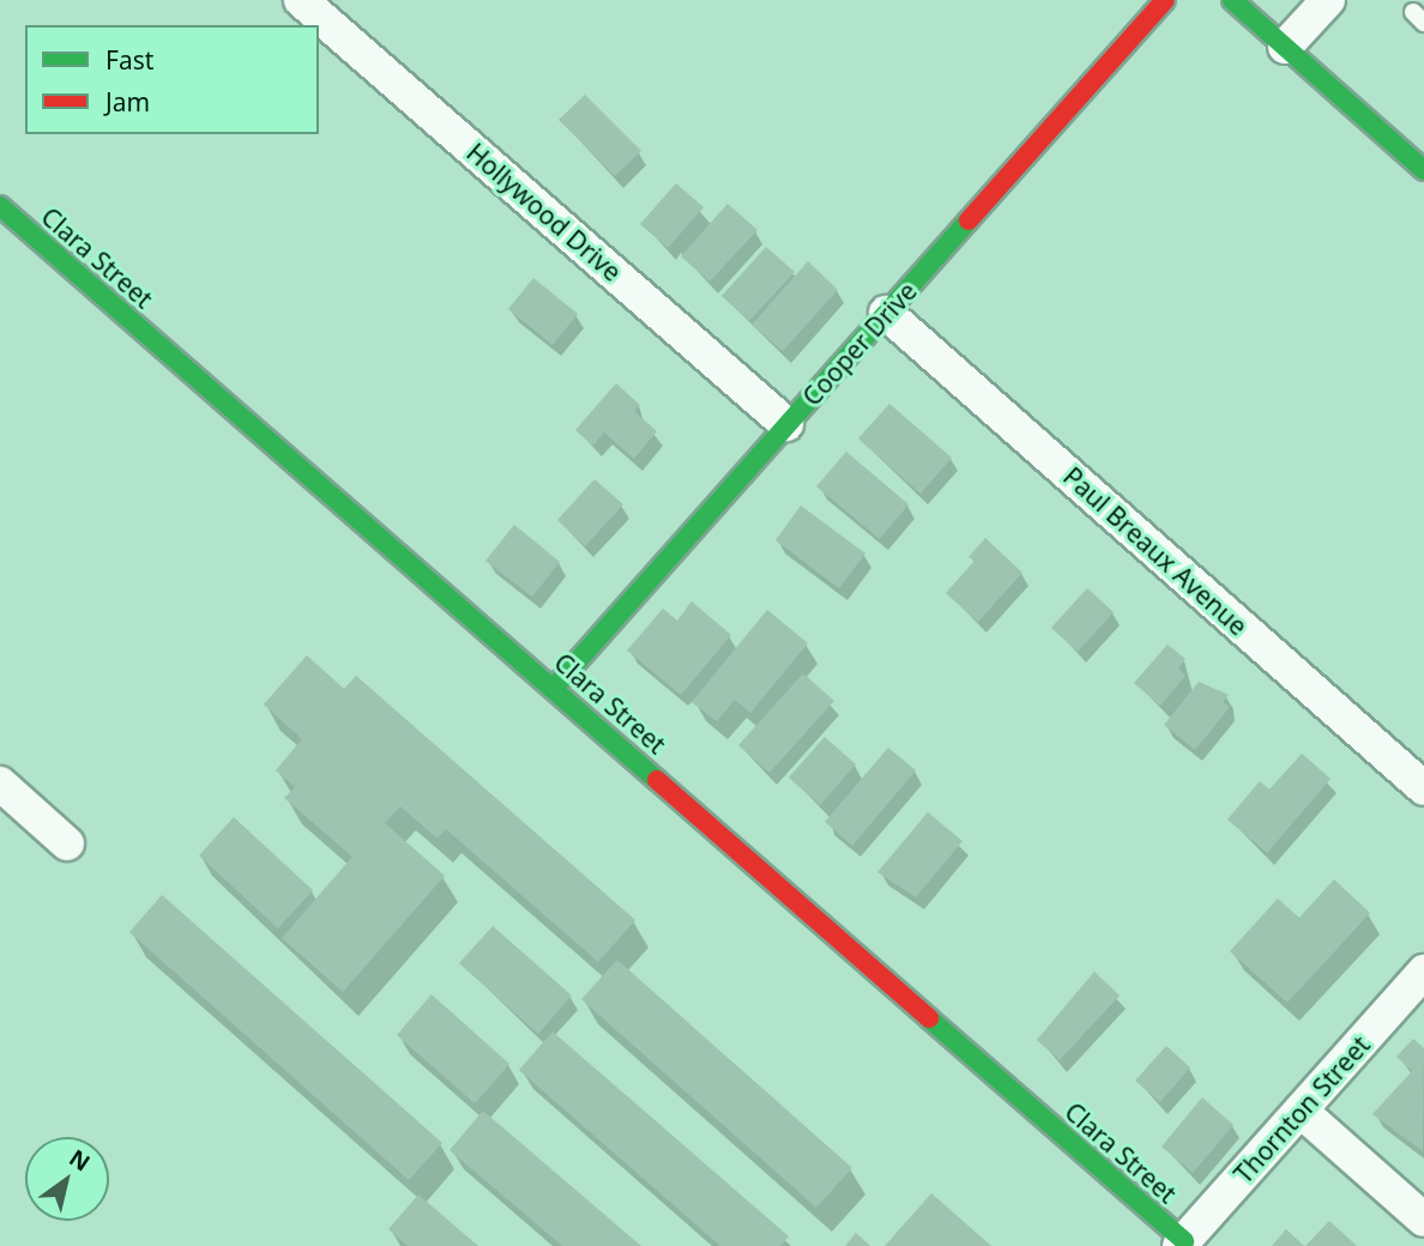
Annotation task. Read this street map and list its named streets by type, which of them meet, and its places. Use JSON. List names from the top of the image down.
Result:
{
  "streets": {
    "street": [
      "Hollywood Drive",
      "Clara Street",
      "Cooper Drive",
      "Paul Breaux Avenue",
      "Thornton Street"
    ]
  },
  "crossings": [
    ["Hollywood Drive", "Cooper Drive"],
    ["Clara Street", "Cooper Drive"],
    ["Clara Street", "Thornton Street"],
    ["Cooper Drive", "Paul Breaux Avenue"]
  ],
  "legend": ["Fast", "Jam"],
  "north": "top right"
}
